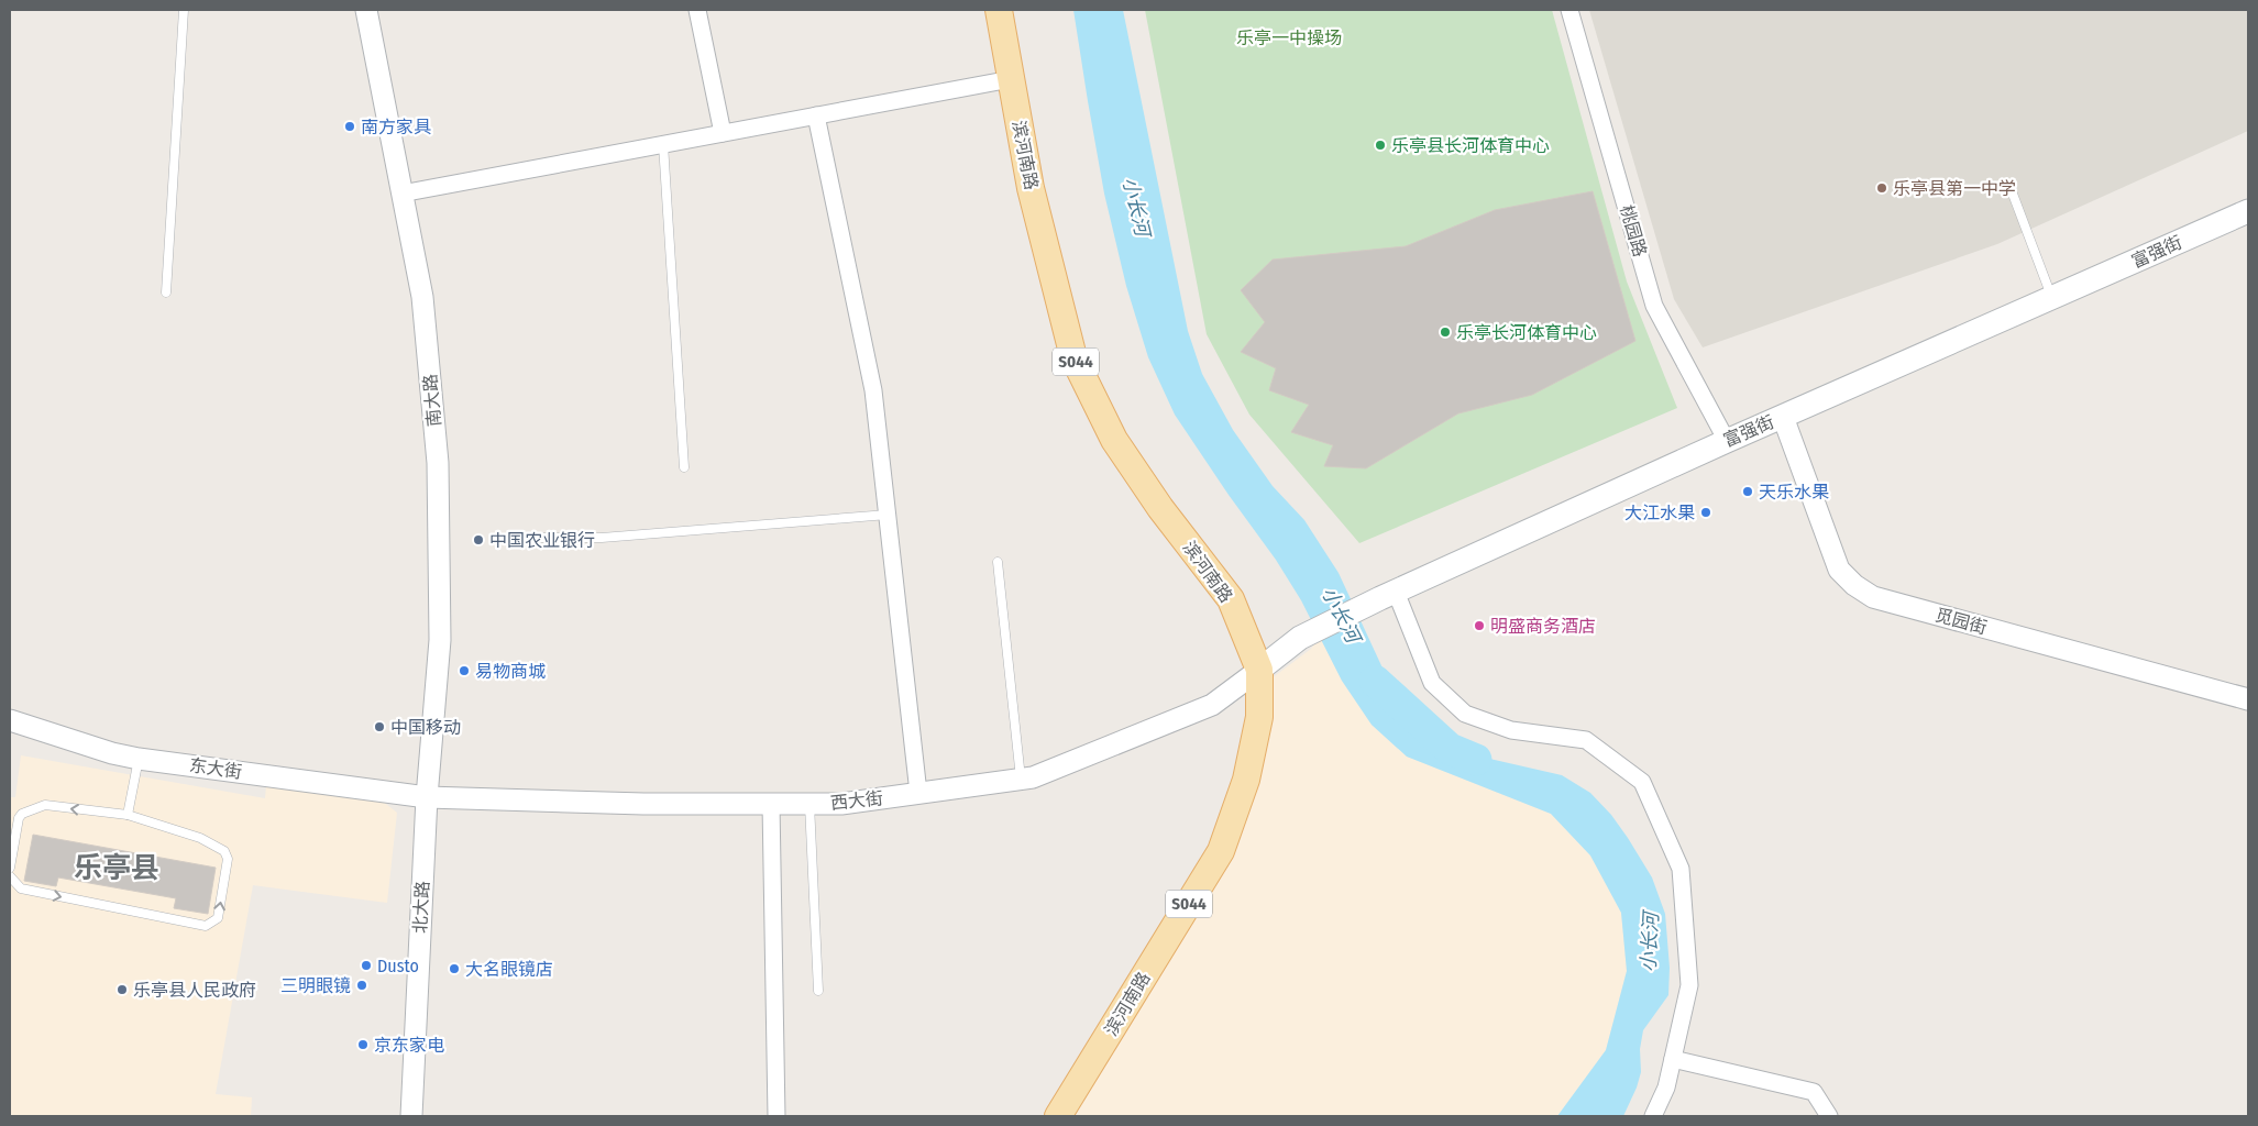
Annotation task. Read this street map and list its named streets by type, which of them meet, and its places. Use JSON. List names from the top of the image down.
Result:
{
  "streets": {
    "main road": ["滨河南路", "富强街", "S044"],
    "street": [
      "桃园路",
      "南大路",
      "觅园街",
      "东大街",
      "西大街",
      "北大路"
    ]
  },
  "crossings": [
    ["滨河南路", "富强街"],
    ["滨河南路", "西大街"],
    ["桃园路", "富强街"],
    ["富强街", "觅园街"],
    ["富强街", "西大街"],
    ["南大路", "东大街"],
    ["南大路", "西大街"],
    ["南大路", "北大路"],
    ["东大街", "西大街"],
    ["东大街", "北大路"],
    ["西大街", "北大路"]
  ],
  "districts": ["乐亭县"],
  "water": ["小长河"],
  "parks": ["乐亭一中操场"],
  "places": [
    "南方家具",
    "乐亭县长河体育中心",
    "乐亭县第一中学",
    "乐亭长河体育中心",
    "天乐水果",
    "大江水果",
    "中国农业银行",
    "明盛商务酒店",
    "易物商城",
    "中国移动",
    "Dusto",
    "大名眼镜店",
    "三明眼镜",
    "乐亭县人民政府",
    "京东家电"
  ]
}
